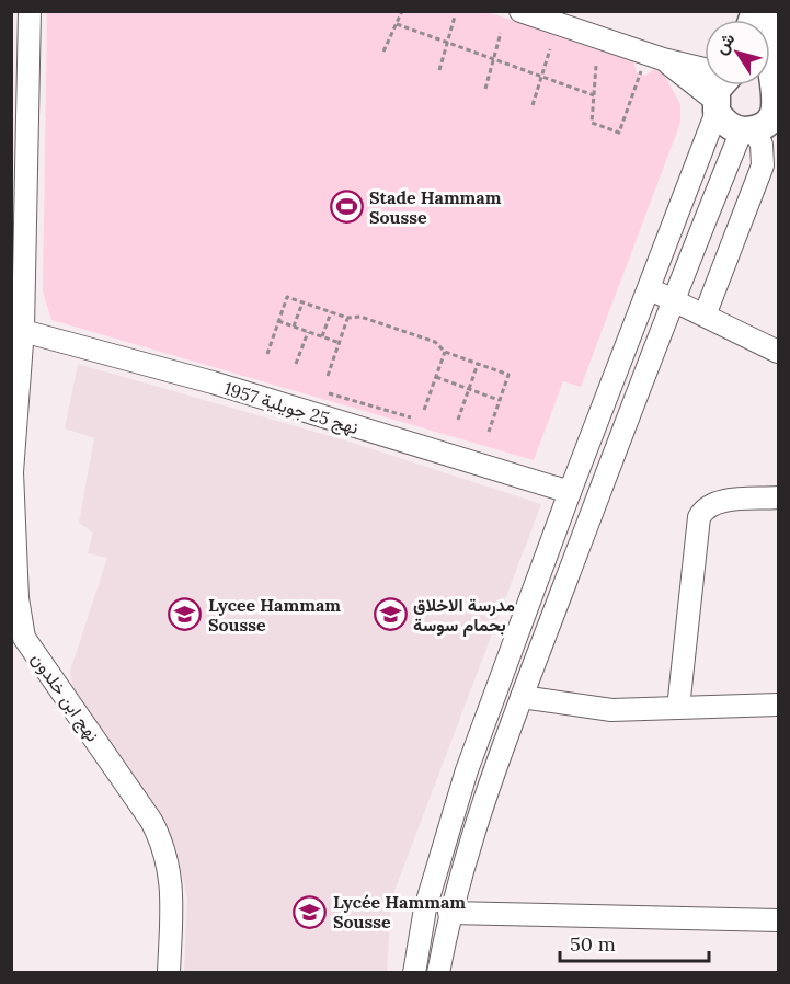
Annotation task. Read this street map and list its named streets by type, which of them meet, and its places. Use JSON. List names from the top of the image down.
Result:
{
  "streets": {
    "street": ["نهج 25 جويلية 1957", "نهج ابن خلدون"]
  },
  "crossings": [
    ["نهج 25 جويلية 1957", "نهج ابن خلدون"]
  ],
  "places": {
    "sports": ["Stade Hammam Sousse"],
    "school or university": ["Lycee Hammam Sousse", "مدرسة الاخلاق بحمام سوسة", "Lycée Hammam Sousse"]
  },
  "scale_bar": "50 m",
  "north": "top left"
}
